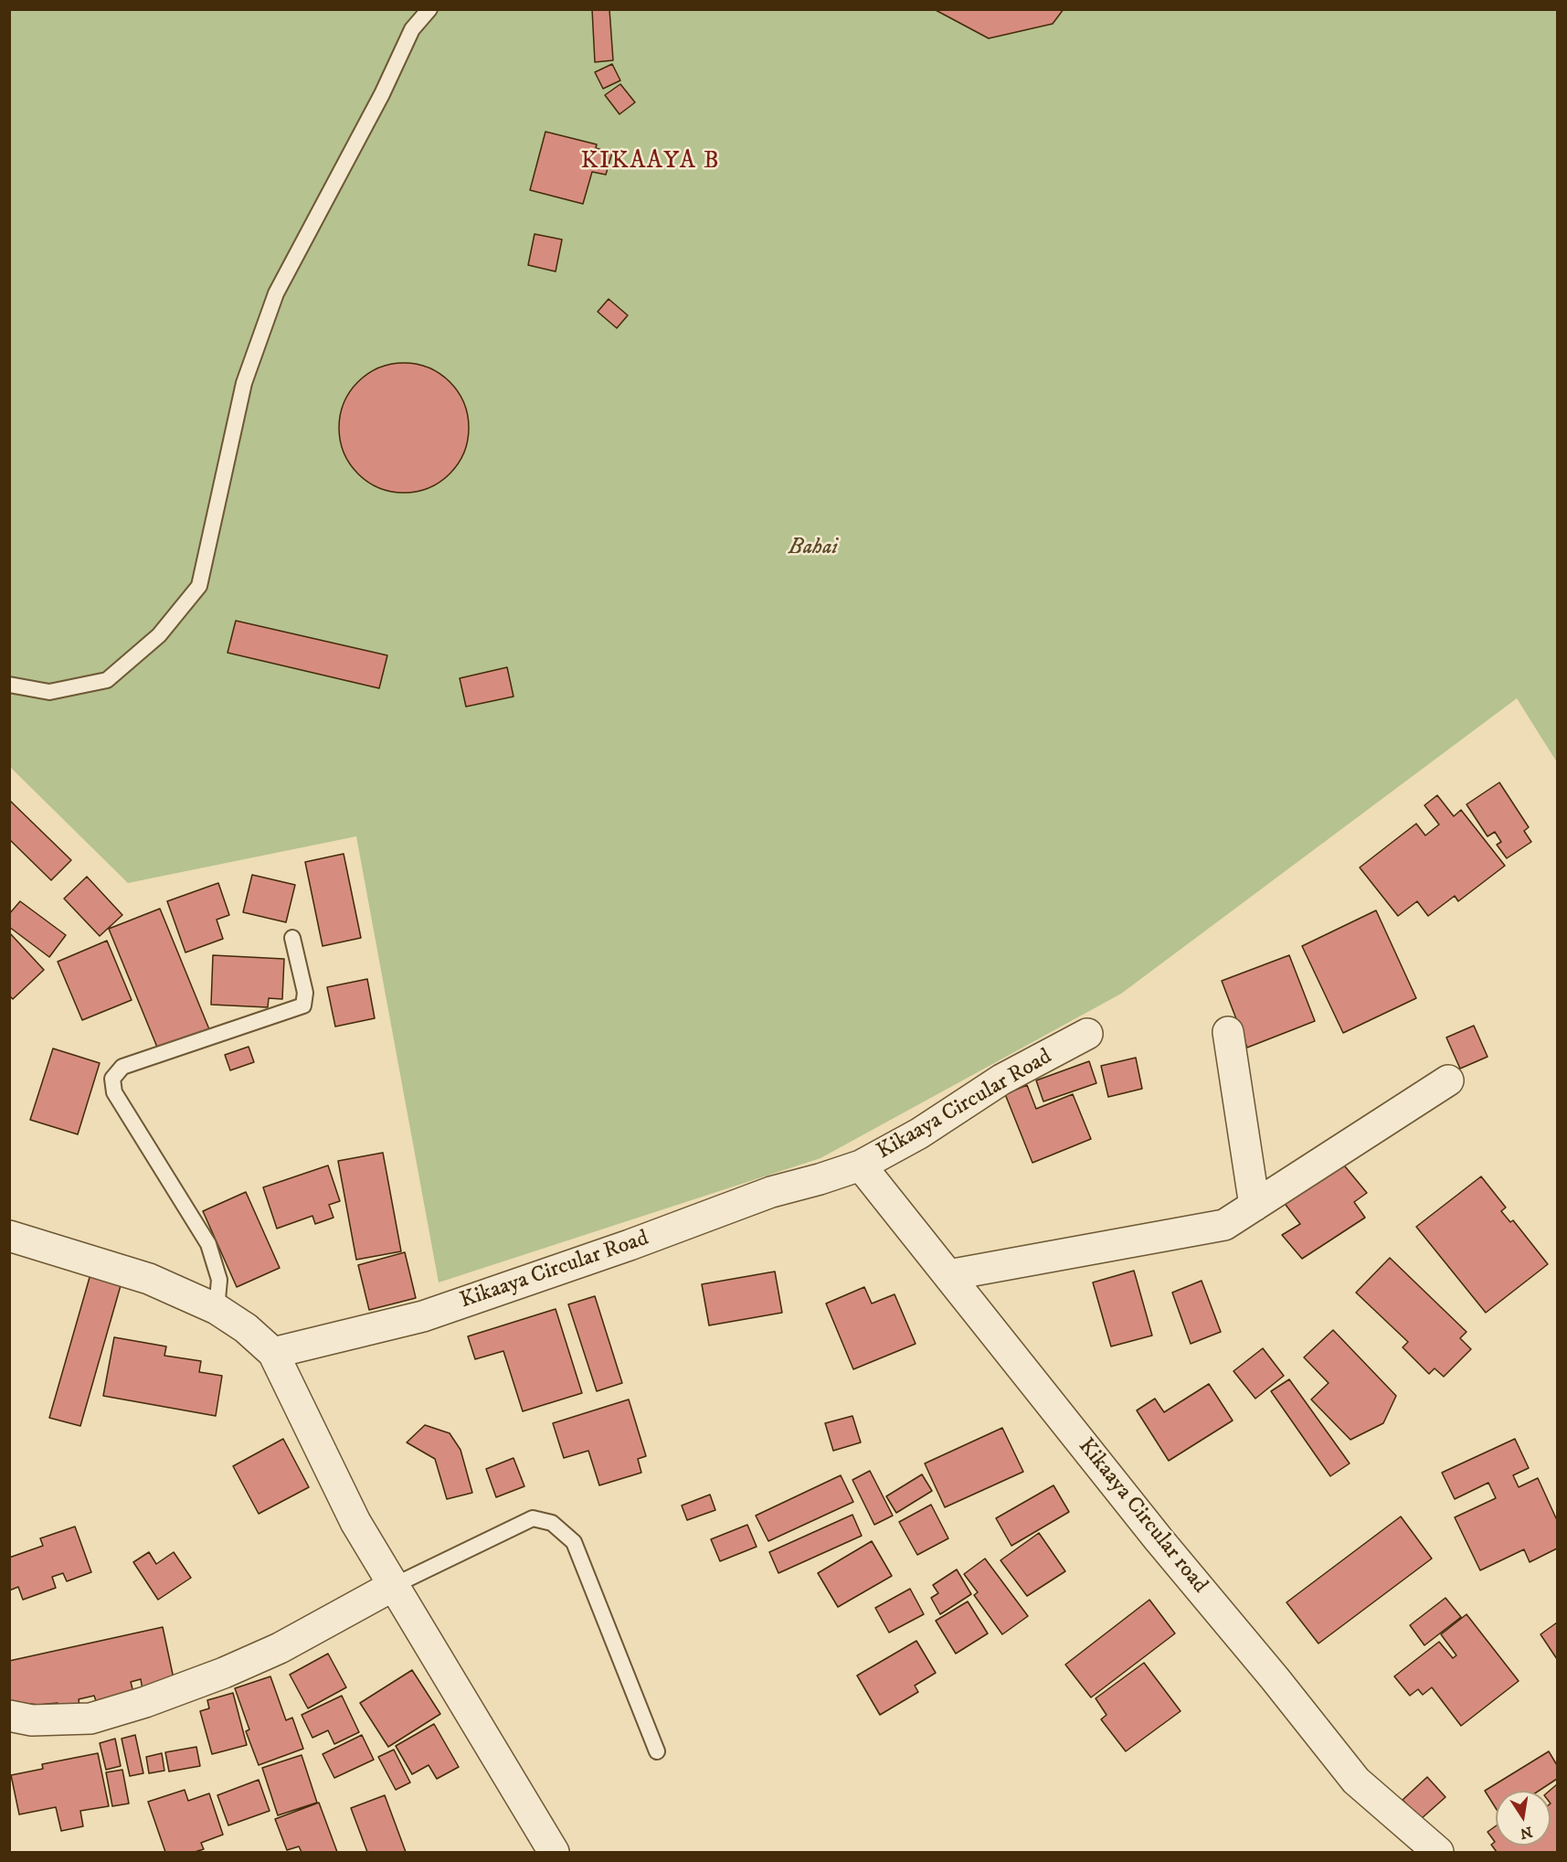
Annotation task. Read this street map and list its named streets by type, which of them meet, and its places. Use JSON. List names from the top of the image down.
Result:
{
  "streets": {
    "street": ["Kikaaya Circular Road", "Kikaaya Circular road"]
  },
  "crossings": [
    ["Kikaaya Circular Road", "Kikaaya Circular road"]
  ],
  "districts": ["KIKAAYA B"],
  "parks": ["Bahai"],
  "north": "bottom"
}
